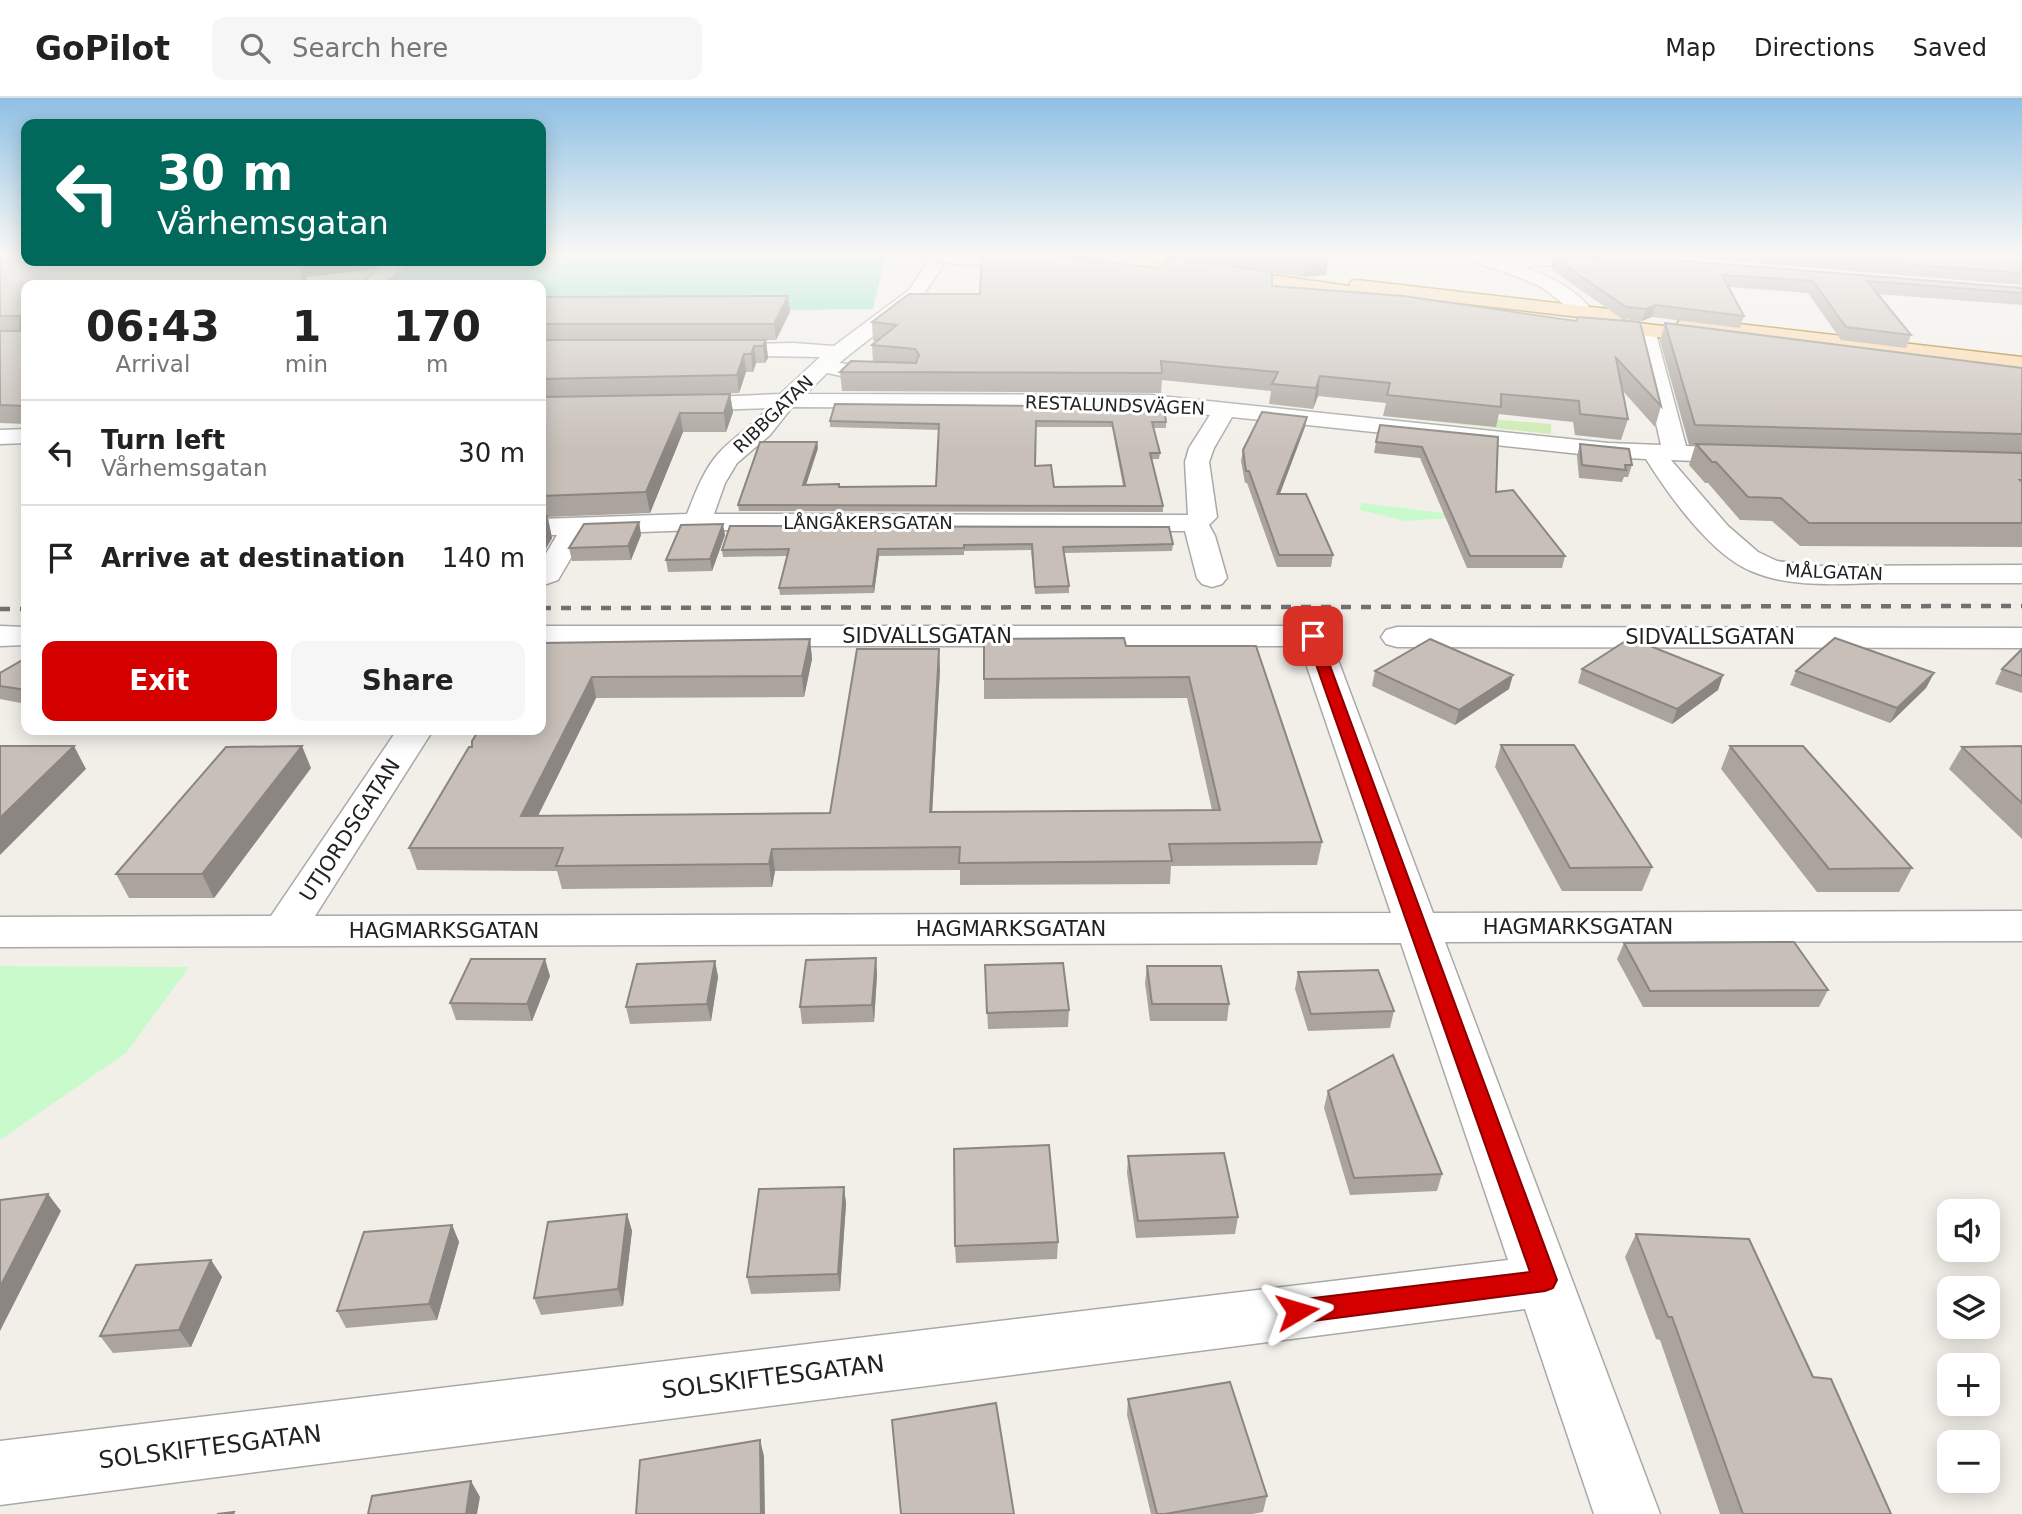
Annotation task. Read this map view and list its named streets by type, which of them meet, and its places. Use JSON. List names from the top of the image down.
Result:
{
  "streets": {
    "street": [
      "RESTALUNDSVÄGEN",
      "RIBBGATAN",
      "LÅNGÅKERSGATAN",
      "MÅLGATAN",
      "SIDVALLSGATAN",
      "UTJORDSGATAN",
      "HAGMARKSGATAN",
      "SOLSKIFTESGATAN"
    ]
  },
  "crossings": [
    ["RESTALUNDSVÄGEN", "RIBBGATAN"],
    ["RESTALUNDSVÄGEN", "MÅLGATAN"],
    ["RIBBGATAN", "LÅNGÅKERSGATAN"],
    ["SIDVALLSGATAN", "HAGMARKSGATAN"],
    ["UTJORDSGATAN", "HAGMARKSGATAN"]
  ],
  "page": {
    "header": "GoPilot",
    "search": "Search here",
    "nav": ["Map", "Directions", "Saved"],
    "turn": ["30 m", "Vårhemsgatan"],
    "eta": [
      "06:43",
      "Arrival",
      "1",
      "min",
      "170",
      "m"
    ],
    "list": [
      {
        "name": "Turn left",
        "note": "Vårhemsgatan",
        "value": "30 m"
      },
      {
        "name": "Arrive at destination",
        "value": "140 m"
      }
    ],
    "buttons": ["Exit", "Share"],
    "map_buttons": ["+", "−"]
  }
}
